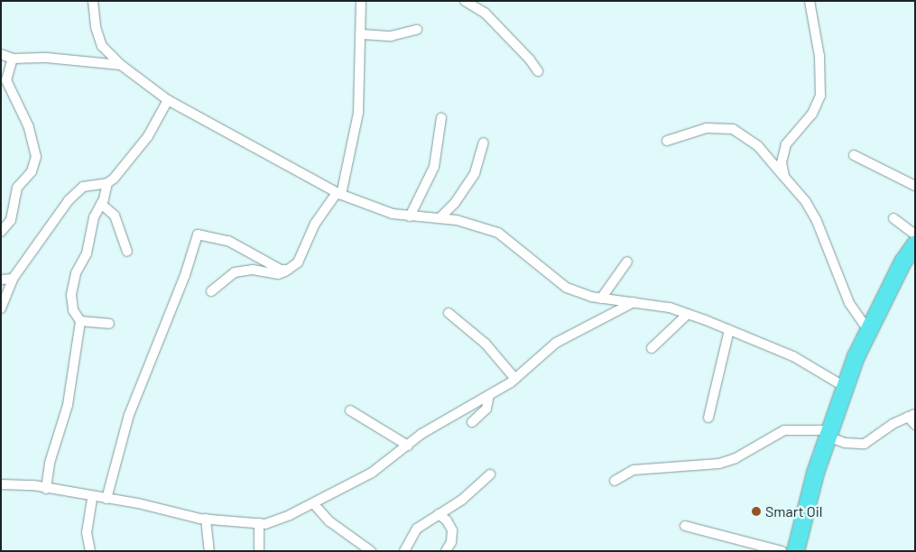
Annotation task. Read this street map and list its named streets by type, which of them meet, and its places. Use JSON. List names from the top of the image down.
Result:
{
  "places": ["Smart Oil"]
}
